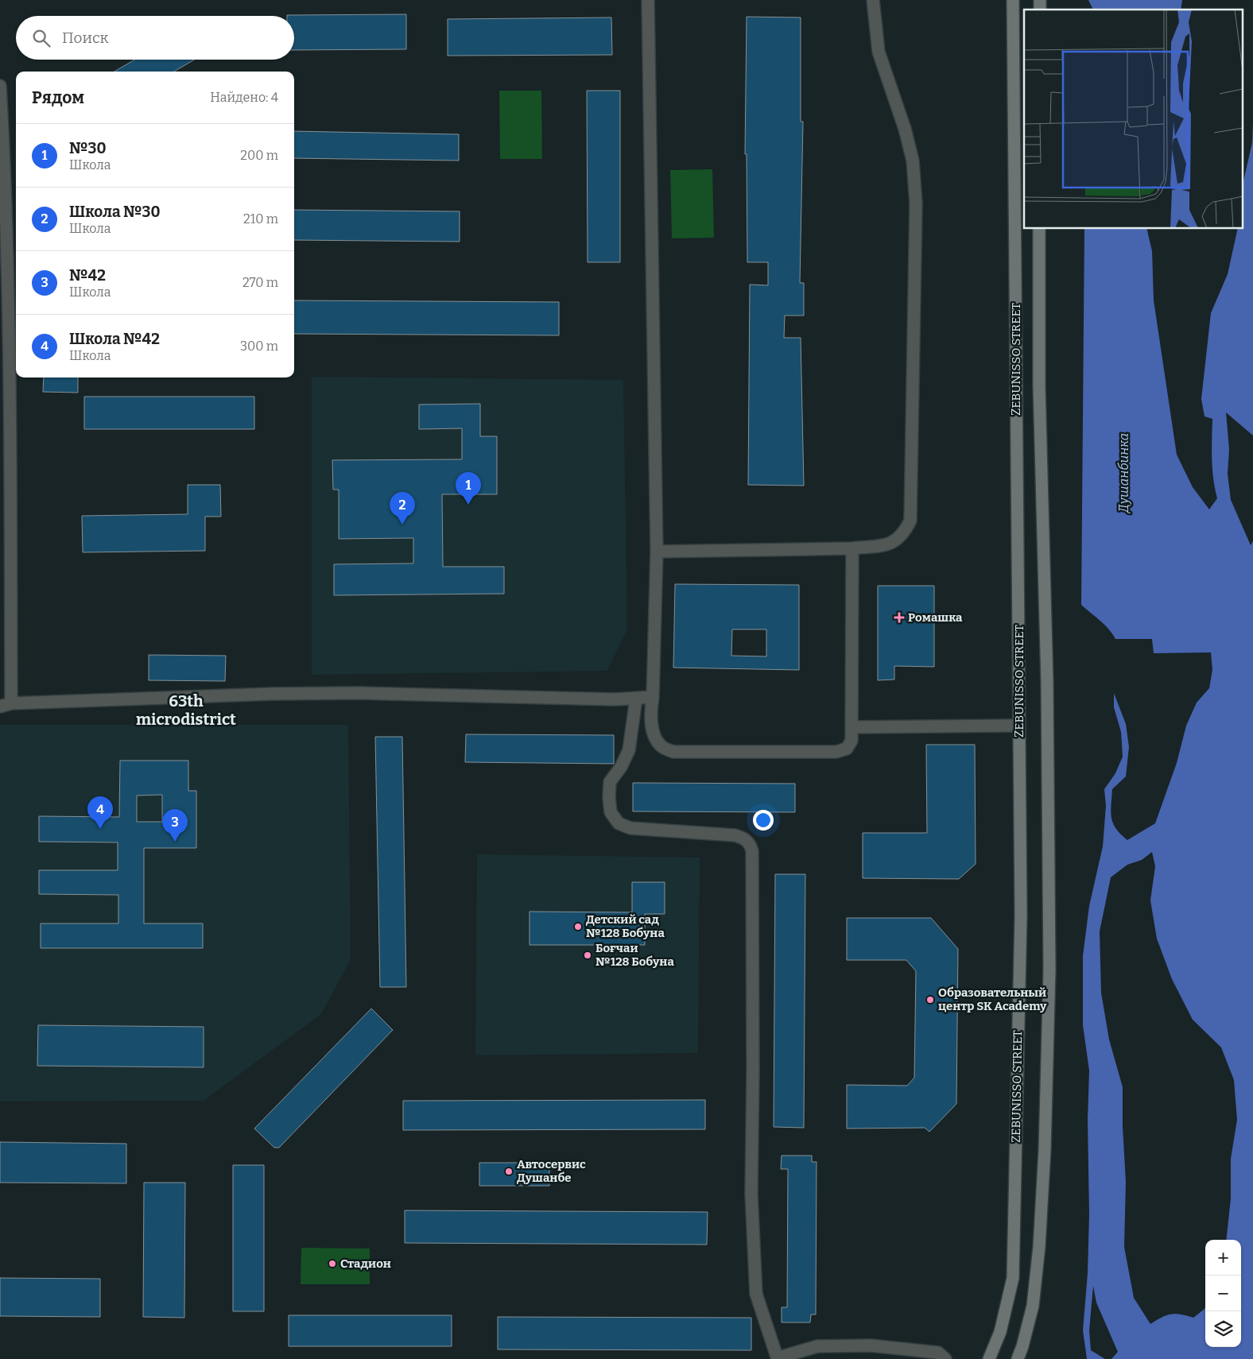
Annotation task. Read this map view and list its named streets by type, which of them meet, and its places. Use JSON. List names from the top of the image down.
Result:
{
  "streets": {
    "main road": ["ZEBUNISSO STREET"]
  },
  "districts": ["63th microdistrict"],
  "water": ["Душанбинка"],
  "places": {
    "health": ["Ромашка"],
    "other": [
      "Детский сад №128 Бобуна",
      "Боғчаи №128 Бобуна",
      "Образовательный центр SK Academy",
      "Автосервис Душанбе",
      "Стадион"
    ]
  },
  "page": {
    "search": "Поиск",
    "heading": ["Рядом", "Найдено: 4"],
    "list": [
      {
        "mark": "1",
        "name": "№30",
        "note": "Школа",
        "value": "200 m"
      },
      {
        "mark": "2",
        "name": "Школа №30",
        "note": "Школа",
        "value": "210 m"
      },
      {
        "mark": "3",
        "name": "№42",
        "note": "Школа",
        "value": "270 m"
      },
      {
        "mark": "4",
        "name": "Школа №42",
        "note": "Школа",
        "value": "300 m"
      }
    ],
    "pins": [
      "1",
      "2",
      "4",
      "3"
    ],
    "map_buttons": ["+", "−"]
  }
}
